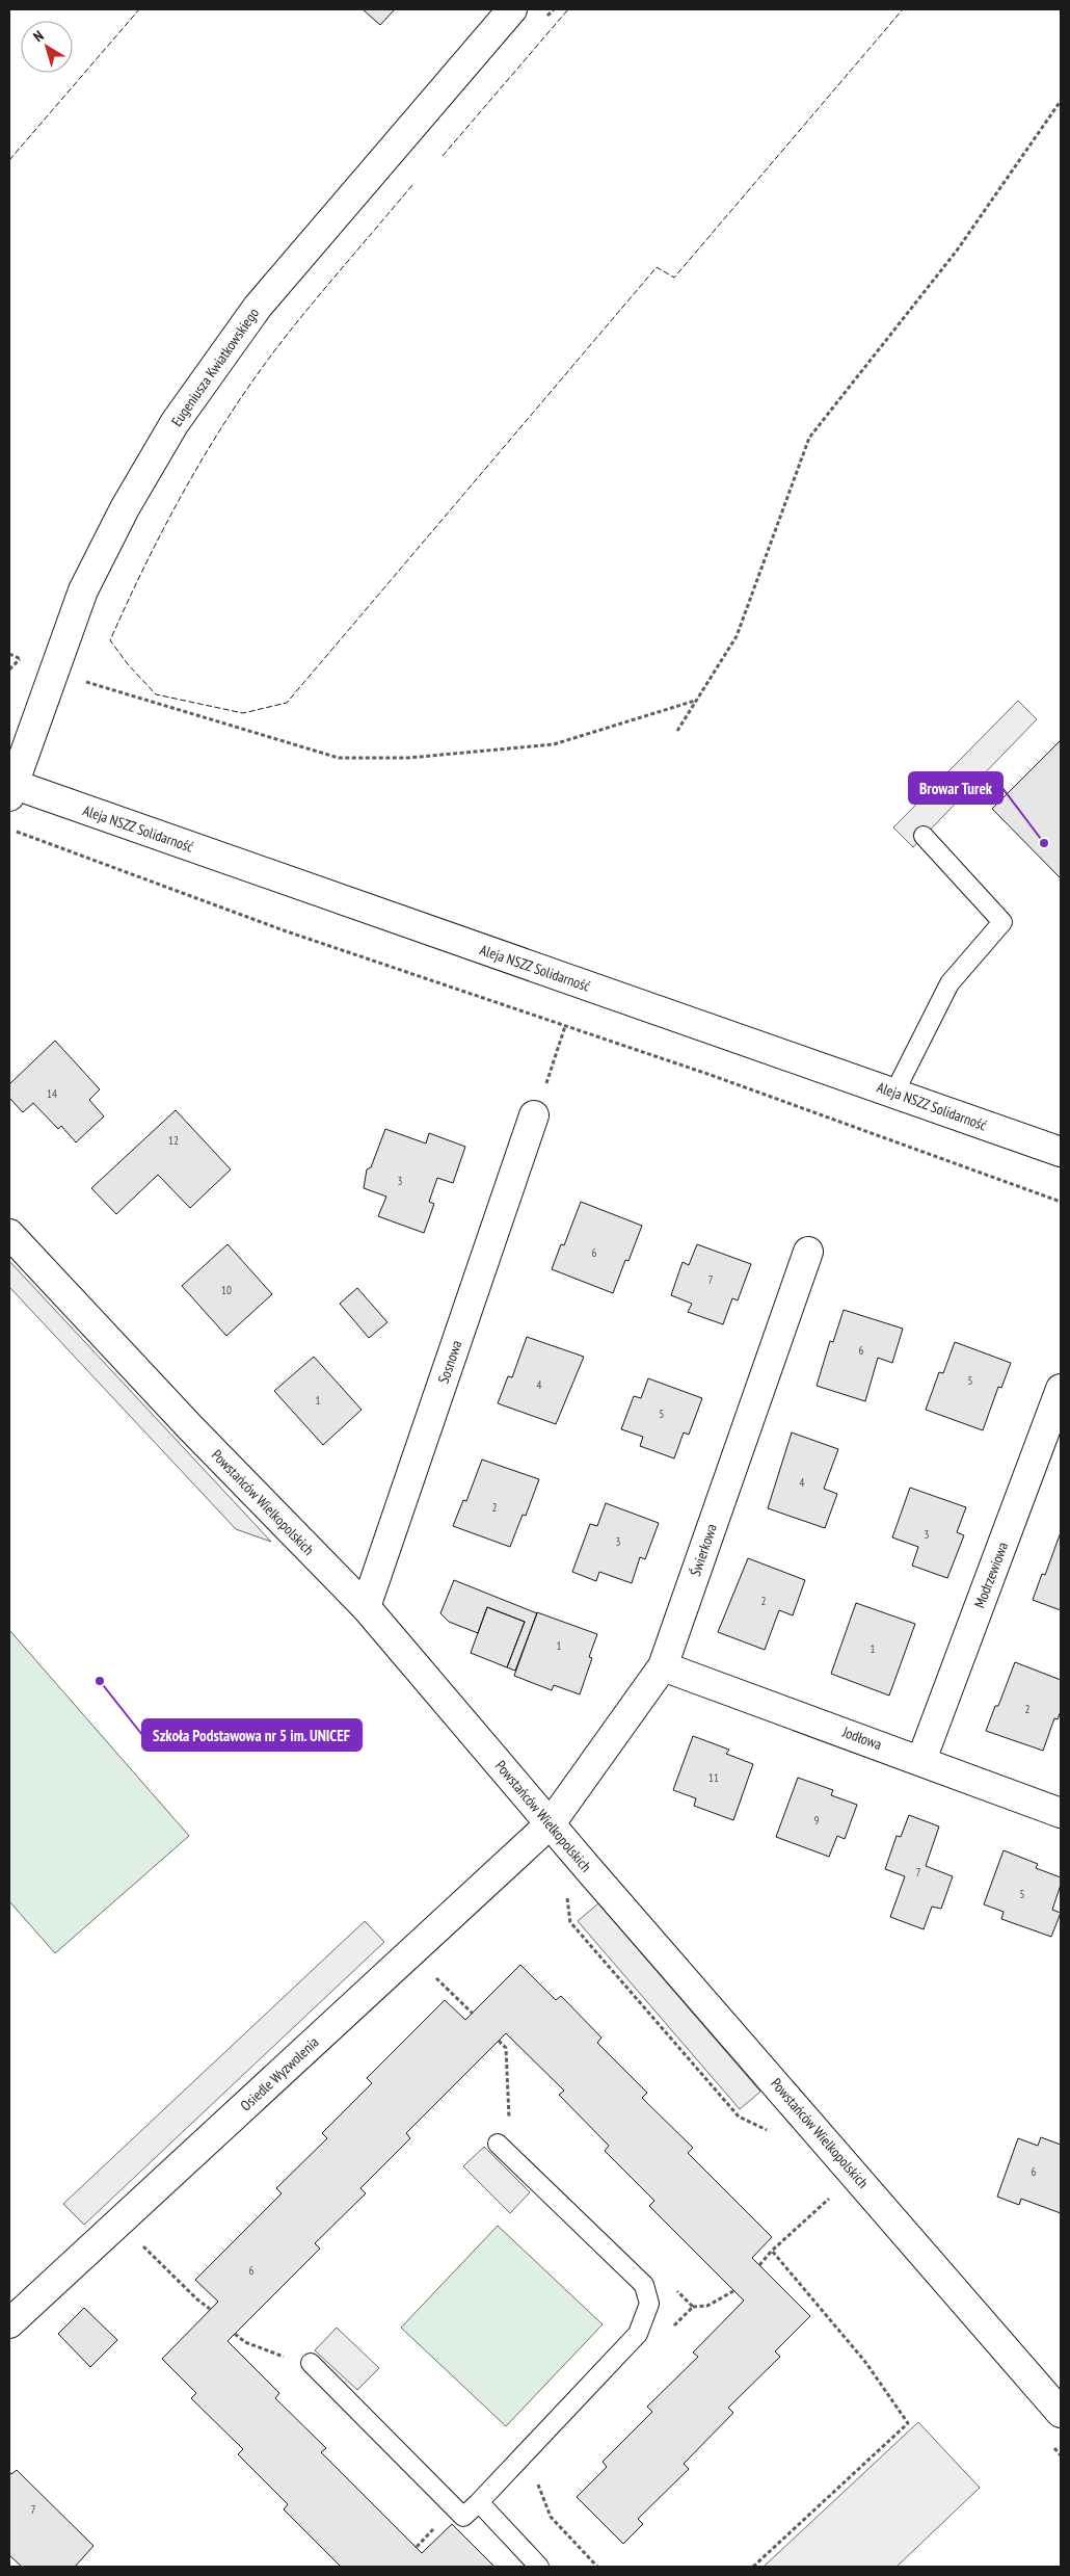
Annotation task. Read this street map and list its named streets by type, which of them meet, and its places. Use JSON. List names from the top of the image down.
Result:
{
  "streets": {
    "street": [
      "Eugeniusza Kwiatkowskiego",
      "Aleja NSZZ Solidarność",
      "Sosnowa",
      "Powstańców Wielkopolskich",
      "Świerkowa",
      "Modrzewiowa",
      "Jodłowa",
      "Osiedle Wyzwolenia"
    ]
  },
  "crossings": [
    ["Eugeniusza Kwiatkowskiego", "Aleja NSZZ Solidarność"],
    ["Sosnowa", "Powstańców Wielkopolskich"],
    ["Powstańców Wielkopolskich", "Świerkowa"],
    ["Powstańców Wielkopolskich", "Osiedle Wyzwolenia"],
    ["Świerkowa", "Jodłowa"],
    ["Świerkowa", "Osiedle Wyzwolenia"],
    ["Modrzewiowa", "Jodłowa"]
  ],
  "places": ["Browar Turek", "Szkoła Podstawowa nr 5 im. UNICEF"],
  "house_numbers": [
    "14",
    "12",
    "3",
    "6",
    "7",
    "10",
    "6",
    "5",
    "4",
    "1",
    "5",
    "4",
    "2",
    "3",
    "3",
    "2",
    "1",
    "1",
    "2",
    "11",
    "9",
    "7",
    "5",
    "6",
    "6",
    "7"
  ],
  "north": "top left"
}
